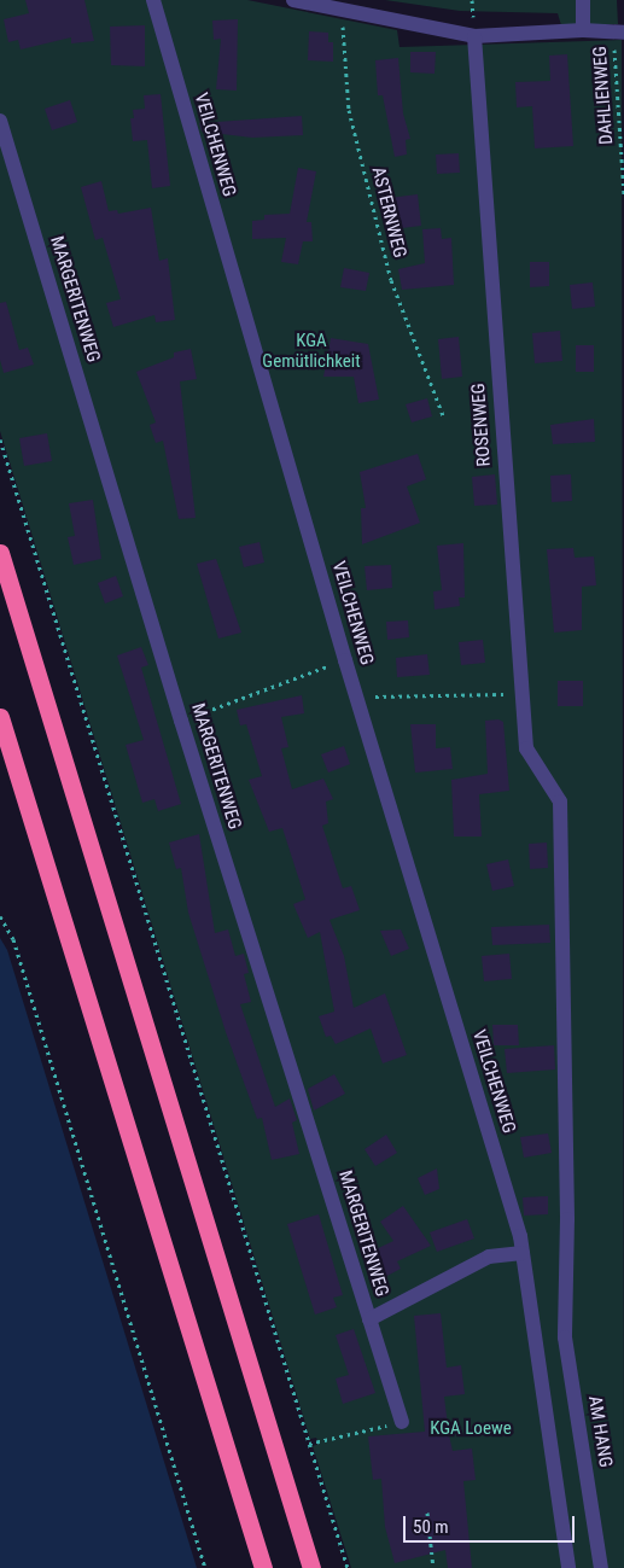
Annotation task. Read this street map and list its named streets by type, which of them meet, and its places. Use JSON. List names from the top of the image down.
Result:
{
  "streets": {
    "street": [
      "VEILCHENWEG",
      "MARGERITENWEG",
      "ROSENWEG",
      "AM HANG"
    ],
    "path": ["DAHLIENWEG", "ASTERNWEG"]
  },
  "crossings": [
    ["ROSENWEG", "AM HANG"]
  ],
  "parks": ["KGA Gemütlichkeit", "KGA Loewe"],
  "scale_bar": "50 m"
}
